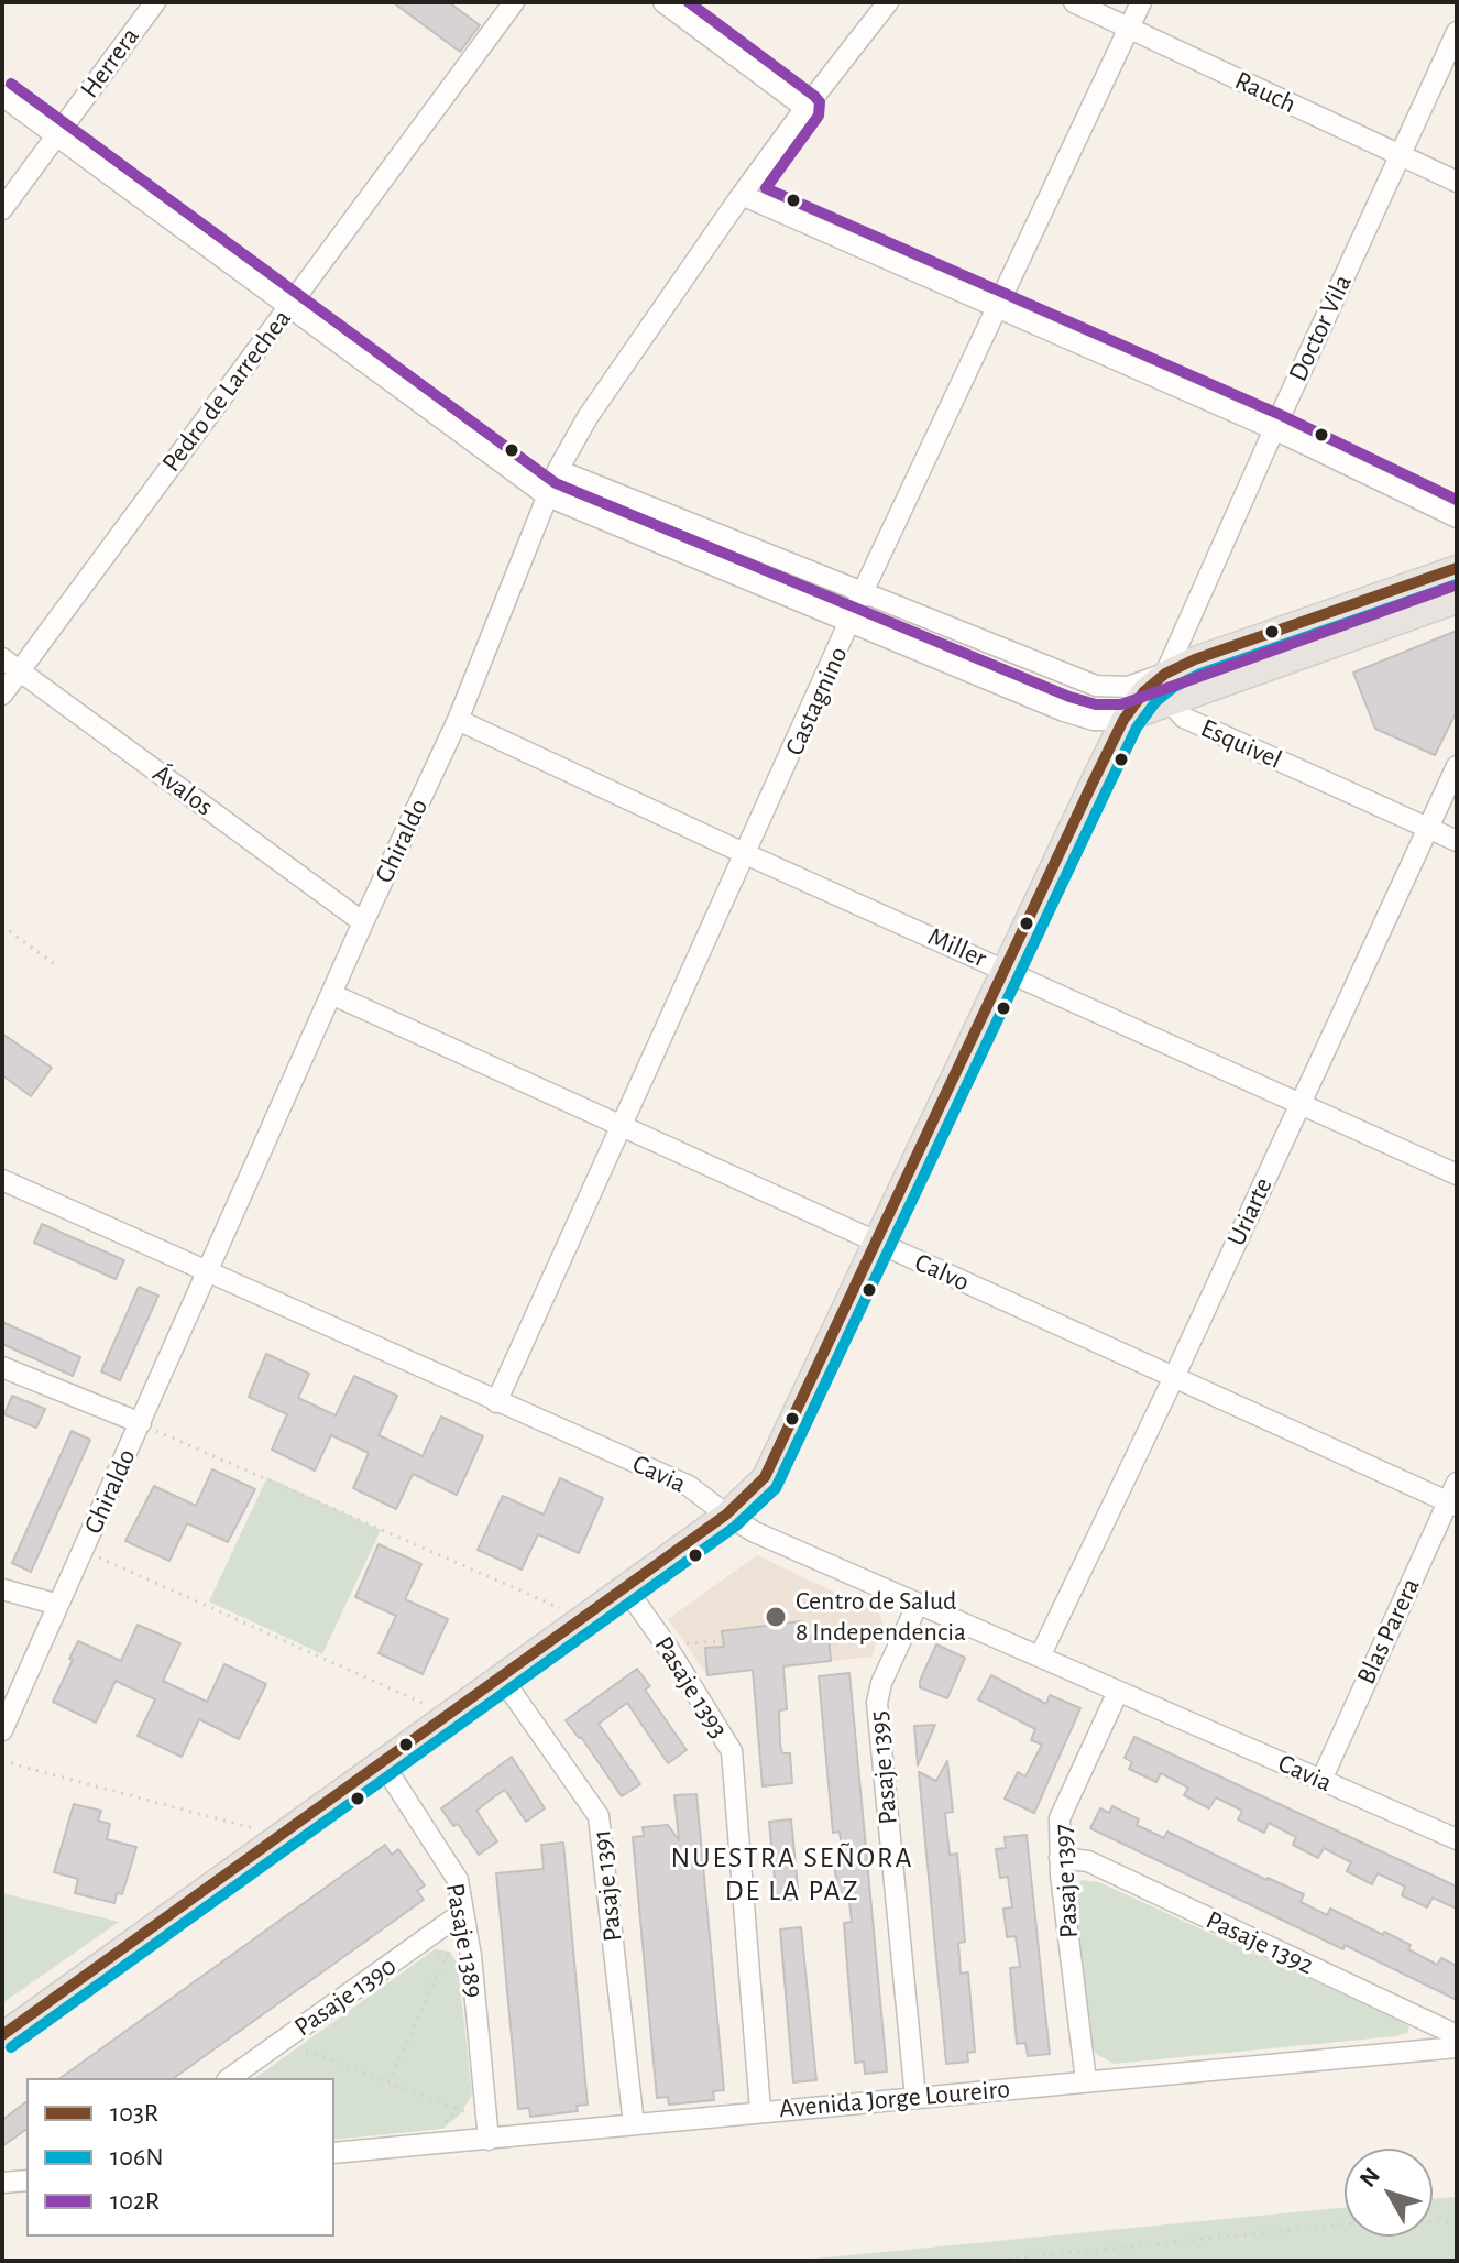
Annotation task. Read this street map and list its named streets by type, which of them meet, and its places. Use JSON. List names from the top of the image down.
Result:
{
  "streets": {
    "street": [
      "Herrera",
      "Rauch",
      "Doctor Vila",
      "Pedro de Larrechea",
      "Castagnino",
      "Esquivel",
      "Ávalos",
      "Ghiraldo",
      "Miller",
      "Uriarte",
      "Calvo",
      "Cavia",
      "Blas Parera",
      "Pasaje 1393",
      "Pasaje 1395",
      "Pasaje 1397",
      "Pasaje 1391",
      "Pasaje 1389",
      "Pasaje 1392",
      "Pasaje 1390",
      "Avenida Jorge Loureiro"
    ]
  },
  "crossings": [
    ["Rauch", "Doctor Vila"],
    ["Rauch", "Castagnino"],
    ["Doctor Vila", "Esquivel"],
    ["Pedro de Larrechea", "Ávalos"],
    ["Castagnino", "Miller"],
    ["Castagnino", "Calvo"],
    ["Castagnino", "Cavia"],
    ["Esquivel", "Uriarte"],
    ["Ávalos", "Ghiraldo"],
    ["Ghiraldo", "Miller"],
    ["Ghiraldo", "Calvo"],
    ["Ghiraldo", "Cavia"],
    ["Miller", "Uriarte"],
    ["Uriarte", "Calvo"],
    ["Uriarte", "Cavia"],
    ["Calvo", "Blas Parera"],
    ["Cavia", "Blas Parera"],
    ["Cavia", "Pasaje 1395"],
    ["Cavia", "Pasaje 1397"],
    ["Pasaje 1393", "Avenida Jorge Loureiro"],
    ["Pasaje 1395", "Avenida Jorge Loureiro"],
    ["Pasaje 1397", "Pasaje 1392"],
    ["Pasaje 1397", "Avenida Jorge Loureiro"],
    ["Pasaje 1391", "Avenida Jorge Loureiro"],
    ["Pasaje 1389", "Pasaje 1390"],
    ["Pasaje 1389", "Avenida Jorge Loureiro"]
  ],
  "districts": ["NUESTRA SEÑORA DE LA PAZ"],
  "places": ["Centro de Salud 8 Independencia"],
  "lines": ["transit line 102R", "transit line 103R", "transit line 106N"],
  "legend": ["103R", "106N", "102R"],
  "north": "top left"
}
